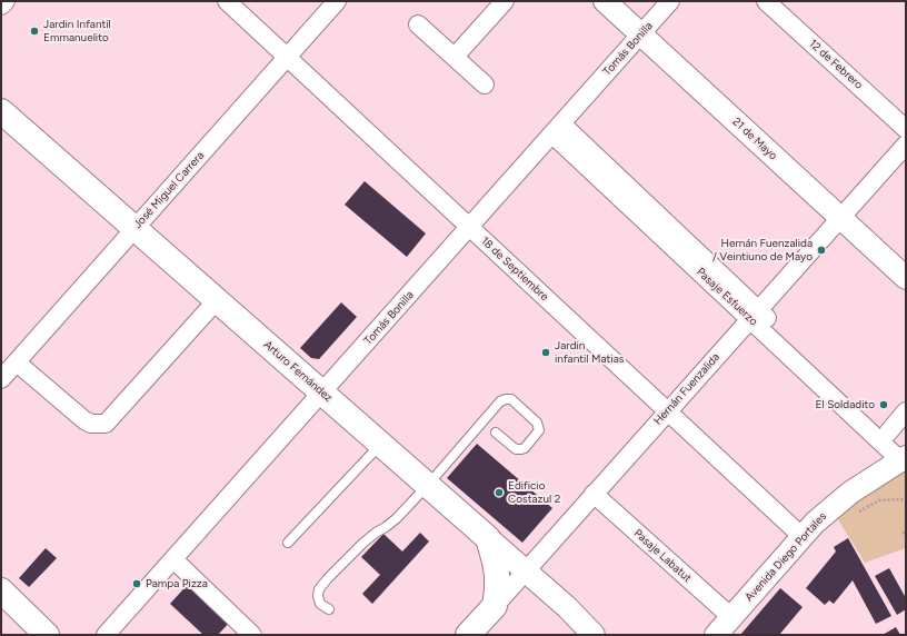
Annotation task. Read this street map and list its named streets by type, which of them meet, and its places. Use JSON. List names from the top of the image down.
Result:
{
  "streets": {
    "main road": ["Arturo Fernández", "Hernán Fuenzalida"],
    "street": [
      "Tomás Bonilla",
      "12 de Febrero",
      "21 de Mayo",
      "José Miguel Carrera",
      "18 de Septiembre",
      "Pasaje Esfuerzo",
      "Pasaje Labatut",
      "Avenida Diego Portales"
    ]
  },
  "crossings": [
    ["Tomás Bonilla", "21 de Mayo"],
    ["Tomás Bonilla", "18 de Septiembre"],
    ["Tomás Bonilla", "Pasaje Esfuerzo"],
    ["Tomás Bonilla", "Arturo Fernández"],
    ["21 de Mayo", "Hernán Fuenzalida"],
    ["José Miguel Carrera", "18 de Septiembre"],
    ["José Miguel Carrera", "Arturo Fernández"],
    ["18 de Septiembre", "Hernán Fuenzalida"],
    ["18 de Septiembre", "Avenida Diego Portales"],
    ["Pasaje Esfuerzo", "Hernán Fuenzalida"],
    ["Pasaje Esfuerzo", "Avenida Diego Portales"],
    ["Arturo Fernández", "Hernán Fuenzalida"],
    ["Hernán Fuenzalida", "Pasaje Labatut"],
    ["Pasaje Labatut", "Avenida Diego Portales"]
  ],
  "places": [
    "Jardin Infantil Emmanuelito",
    "Hernán Fuenzalida / Veintiuno de Mayo",
    "Jardin infantil Matias",
    "El Soldadito",
    "Edificio Costazul 2",
    "Pampa Pizza"
  ]
}
